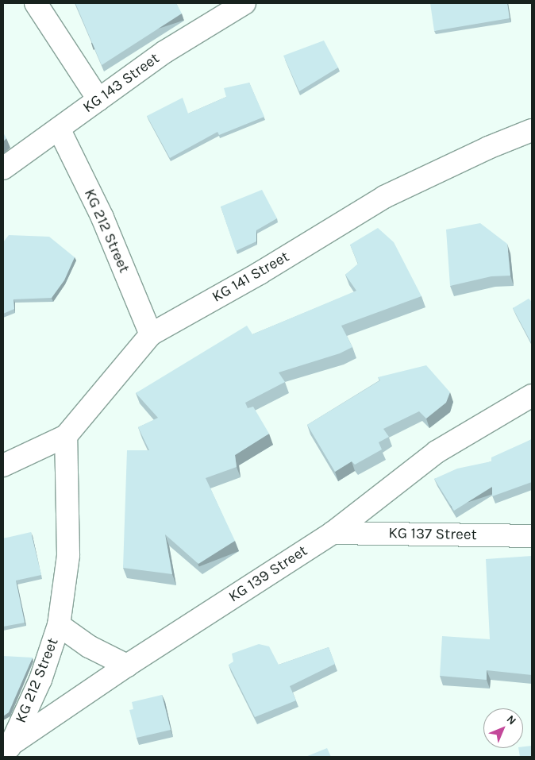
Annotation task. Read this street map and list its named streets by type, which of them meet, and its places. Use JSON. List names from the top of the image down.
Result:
{
  "streets": {
    "street": [
      "KG 143 Street",
      "KG 212 Street",
      "KG 141 Street",
      "KG 137 Street",
      "KG 139 Street"
    ]
  },
  "crossings": [
    ["KG 143 Street", "KG 212 Street"],
    ["KG 212 Street", "KG 141 Street"],
    ["KG 212 Street", "KG 139 Street"],
    ["KG 137 Street", "KG 139 Street"]
  ],
  "north": "top right"
}
